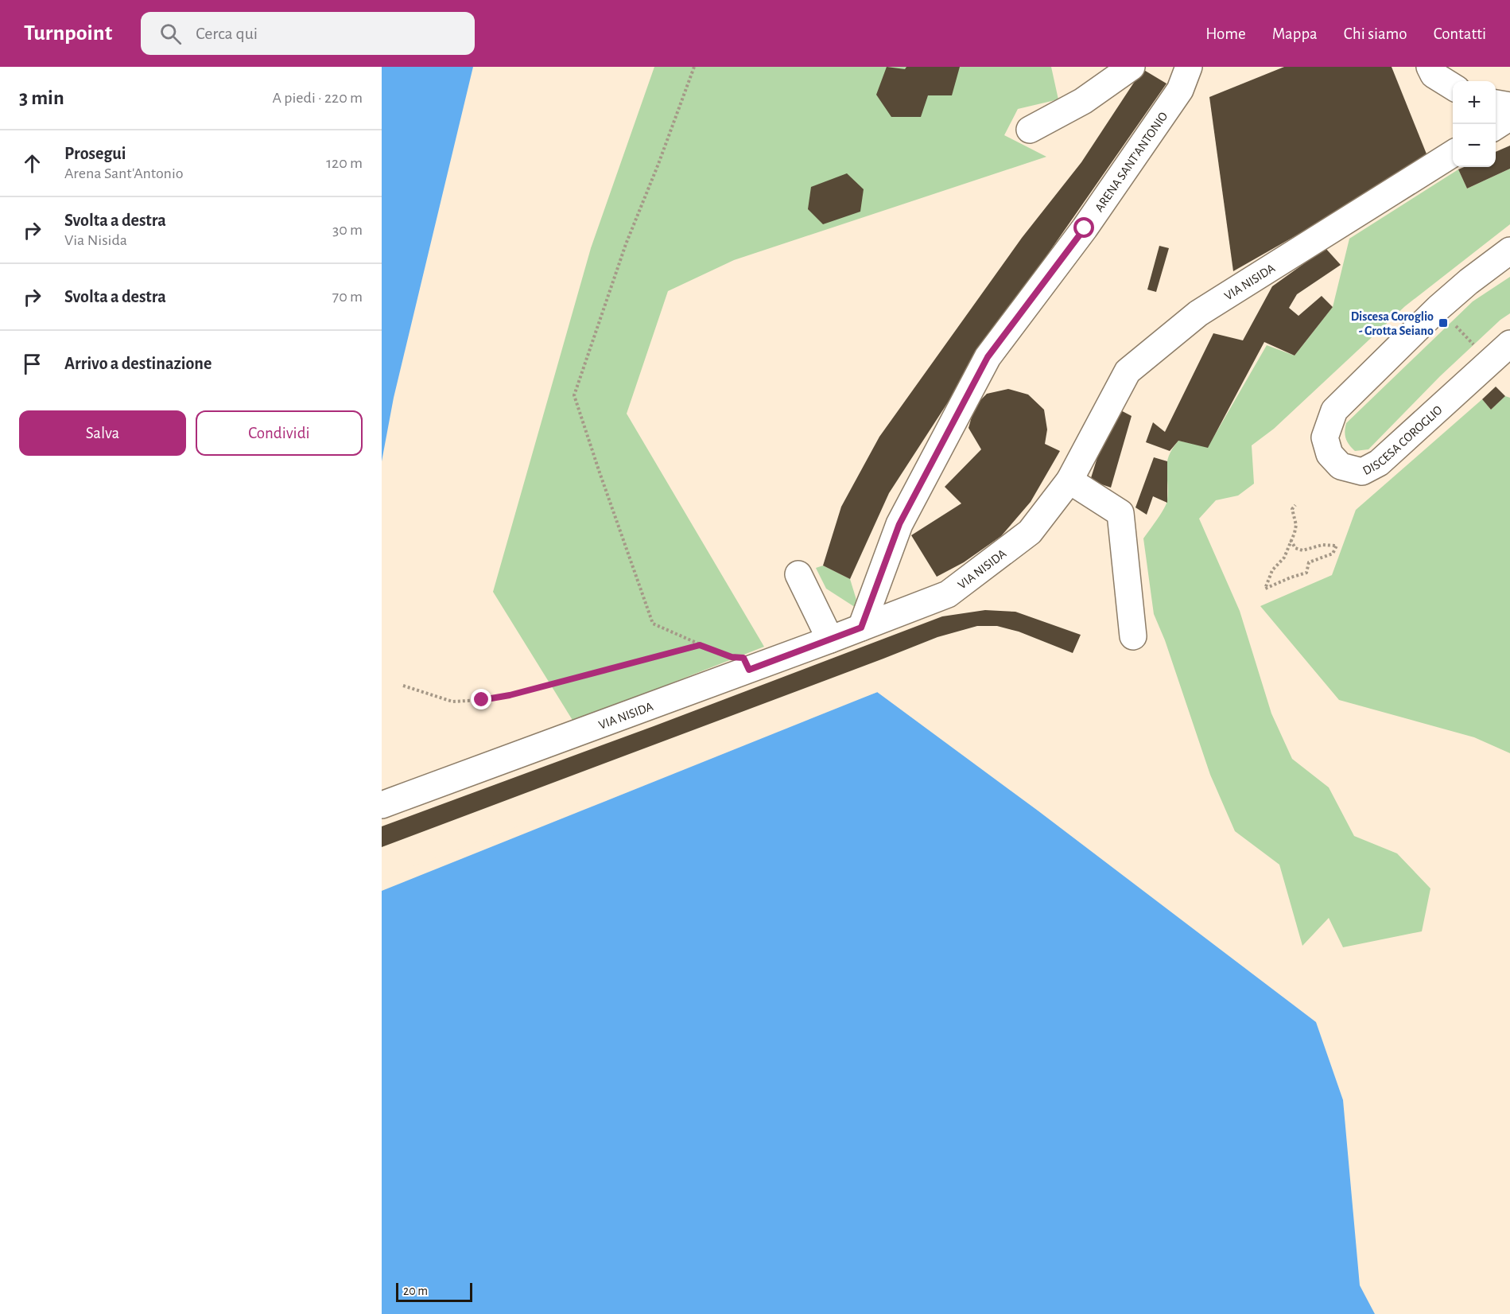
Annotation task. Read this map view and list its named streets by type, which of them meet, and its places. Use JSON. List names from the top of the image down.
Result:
{
  "streets": {
    "street": ["ARENA SANT'ANTONIO", "VIA NISIDA", "DISCESA COROGLIO"]
  },
  "crossings": [
    ["ARENA SANT'ANTONIO", "VIA NISIDA"]
  ],
  "places": {
    "transit": ["Discesa Coroglio - Grotta Seiano"]
  },
  "scale_bar": "20 m",
  "page": {
    "header": "Turnpoint",
    "search": "Cerca qui",
    "nav": [
      "Home",
      "Mappa",
      "Chi siamo",
      "Contatti"
    ],
    "heading": ["3 min", "A piedi · 220 m"],
    "map_buttons": ["+", "−"],
    "list": [
      ["Prosegui", "Arena Sant'Antonio", "120 m"],
      ["Svolta a destra", "Via Nisida", "30 m"],
      ["Svolta a destra", "70 m"],
      "Arrivo a destinazione"
    ],
    "buttons": ["Salva", "Condividi"],
    "scale": "20 m"
  }
}
